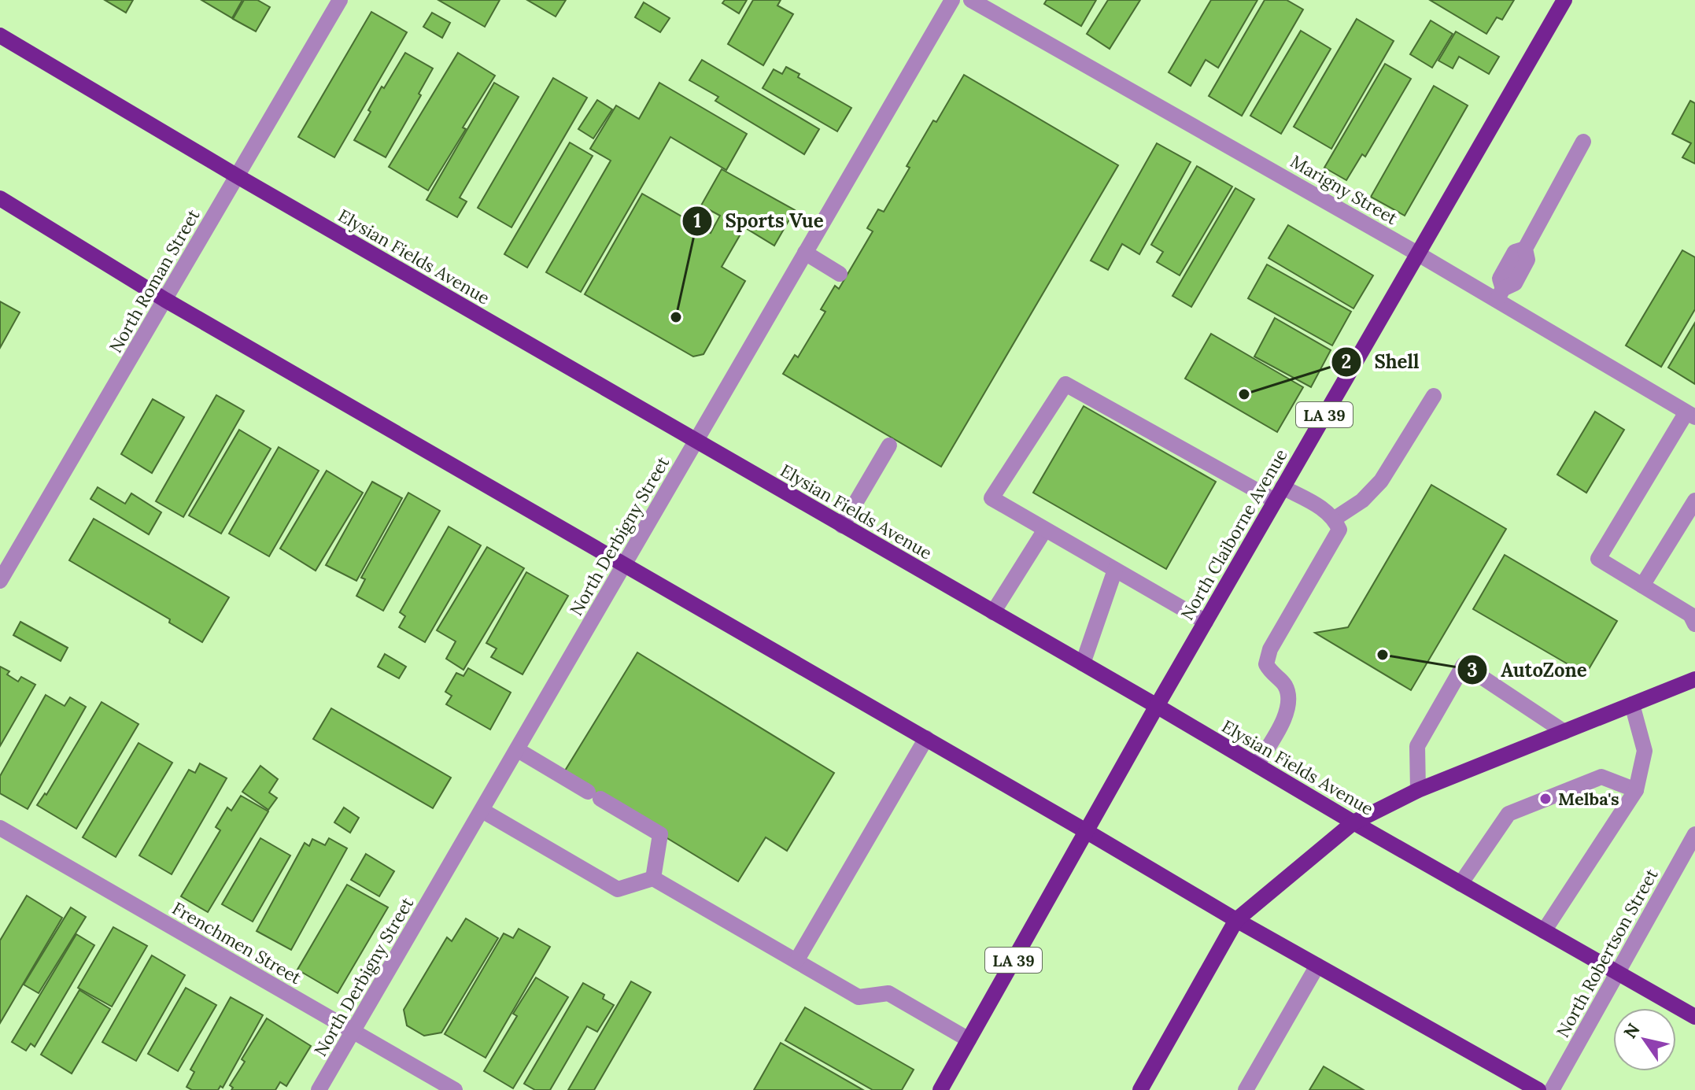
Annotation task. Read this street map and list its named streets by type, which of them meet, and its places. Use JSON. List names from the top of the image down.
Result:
{
  "streets": {
    "main road": ["Elysian Fields Avenue", "LA 39", "North Claiborne Avenue"],
    "street": [
      "Marigny Street",
      "North Roman Street",
      "North Derbigny Street",
      "Frenchmen Street",
      "North Robertson Street"
    ]
  },
  "crossings": [
    ["Marigny Street", "North Claiborne Avenue"],
    ["Elysian Fields Avenue", "North Roman Street"],
    ["Elysian Fields Avenue", "North Claiborne Avenue"],
    ["Elysian Fields Avenue", "North Derbigny Street"],
    ["Elysian Fields Avenue", "North Robertson Street"],
    ["North Derbigny Street", "Frenchmen Street"]
  ],
  "places": [
    "Sports Vue",
    "Shell",
    "AutoZone",
    "Melba's"
  ],
  "north": "top left"
}
